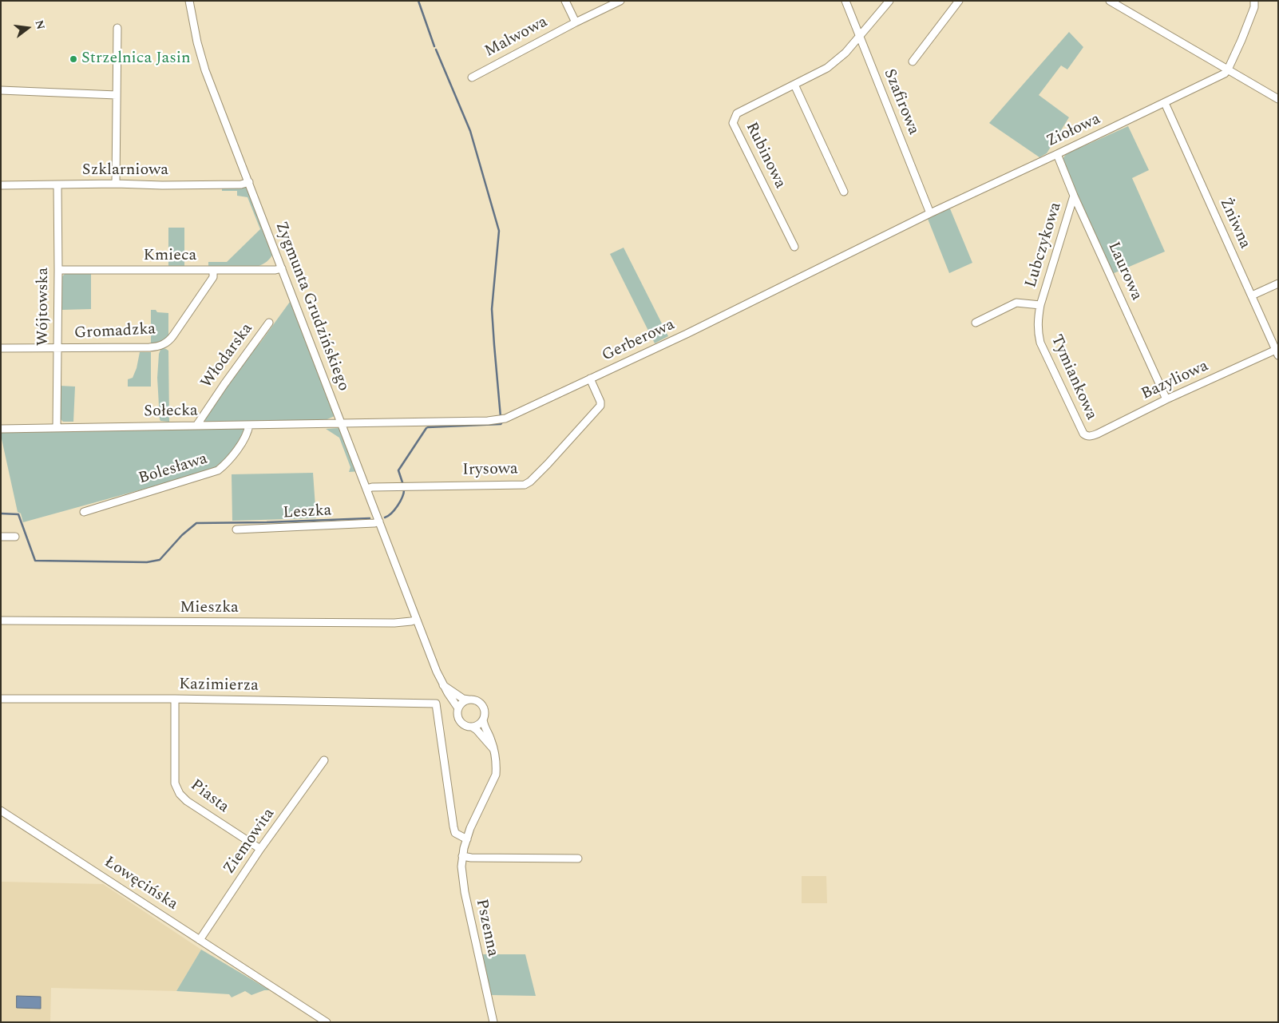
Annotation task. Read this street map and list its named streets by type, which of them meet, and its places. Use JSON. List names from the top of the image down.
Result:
{
  "streets": {
    "street": [
      "Malwowa",
      "Szafirowa",
      "Ziołowa",
      "Rubinowa",
      "Szklarniowa",
      "Żniwna",
      "Lubczykowa",
      "Kmieca",
      "Laurowa",
      "Wójtowska",
      "Zygmunta Grudzińskiego",
      "Gromadzka",
      "Gerberowa",
      "Włodarska",
      "Tymiankowa",
      "Bazyliowa",
      "Sołecka",
      "Bolesława",
      "Irysowa",
      "Leszka",
      "Mieszka",
      "Kazimierza",
      "Piasta",
      "Ziemowita",
      "Łowęcińska",
      "Pszenna"
    ]
  },
  "crossings": [
    ["Szafirowa", "Ziołowa"],
    ["Szafirowa", "Rubinowa"],
    ["Szafirowa", "Gerberowa"],
    ["Ziołowa", "Żniwna"],
    ["Ziołowa", "Laurowa"],
    ["Ziołowa", "Gerberowa"],
    ["Szklarniowa", "Wójtowska"],
    ["Szklarniowa", "Zygmunta Grudzińskiego"],
    ["Żniwna", "Bazyliowa"],
    ["Lubczykowa", "Laurowa"],
    ["Lubczykowa", "Tymiankowa"],
    ["Kmieca", "Wójtowska"],
    ["Kmieca", "Zygmunta Grudzińskiego"],
    ["Kmieca", "Gromadzka"],
    ["Laurowa", "Bazyliowa"],
    ["Wójtowska", "Gromadzka"],
    ["Wójtowska", "Sołecka"],
    ["Zygmunta Grudzińskiego", "Gerberowa"],
    ["Zygmunta Grudzińskiego", "Sołecka"],
    ["Zygmunta Grudzińskiego", "Irysowa"],
    ["Zygmunta Grudzińskiego", "Leszka"],
    ["Zygmunta Grudzińskiego", "Mieszka"],
    ["Gerberowa", "Sołecka"],
    ["Gerberowa", "Irysowa"],
    ["Włodarska", "Sołecka"],
    ["Tymiankowa", "Bazyliowa"],
    ["Sołecka", "Bolesława"],
    ["Kazimierza", "Piasta"],
    ["Kazimierza", "Pszenna"],
    ["Piasta", "Ziemowita"],
    ["Ziemowita", "Łowęcińska"]
  ],
  "places": ["Strzelnica Jasin"],
  "north": "right"
}
